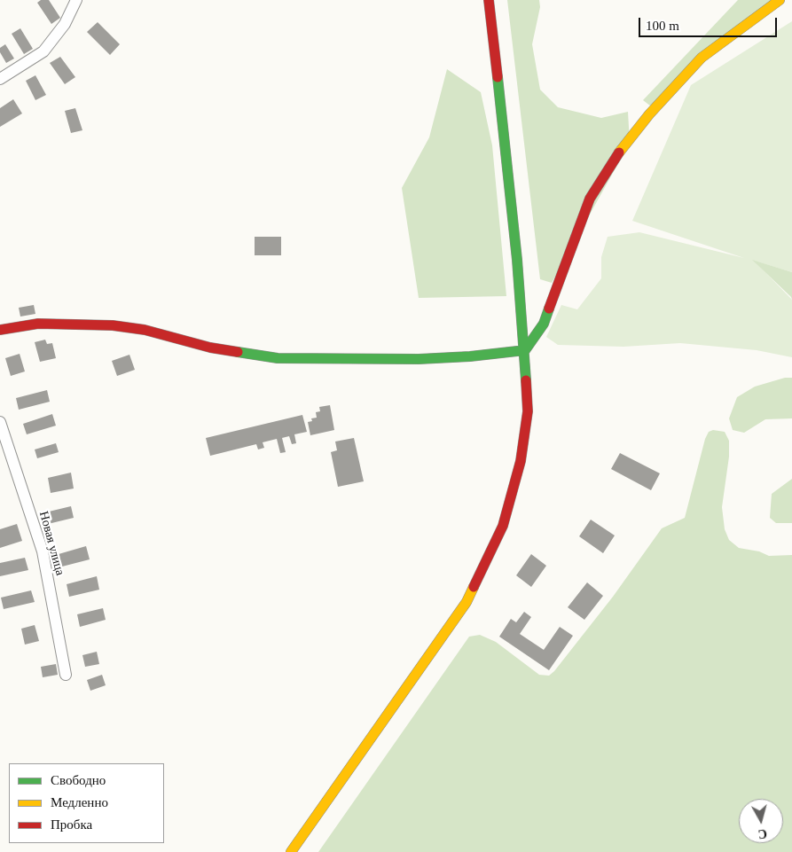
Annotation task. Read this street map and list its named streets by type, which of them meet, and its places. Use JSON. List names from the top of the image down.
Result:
{
  "streets": {
    "street": ["Новая улица"]
  },
  "legend": ["Свободно", "Медленно", "Пробка"],
  "scale_bar": "100 m",
  "north": "bottom"
}
